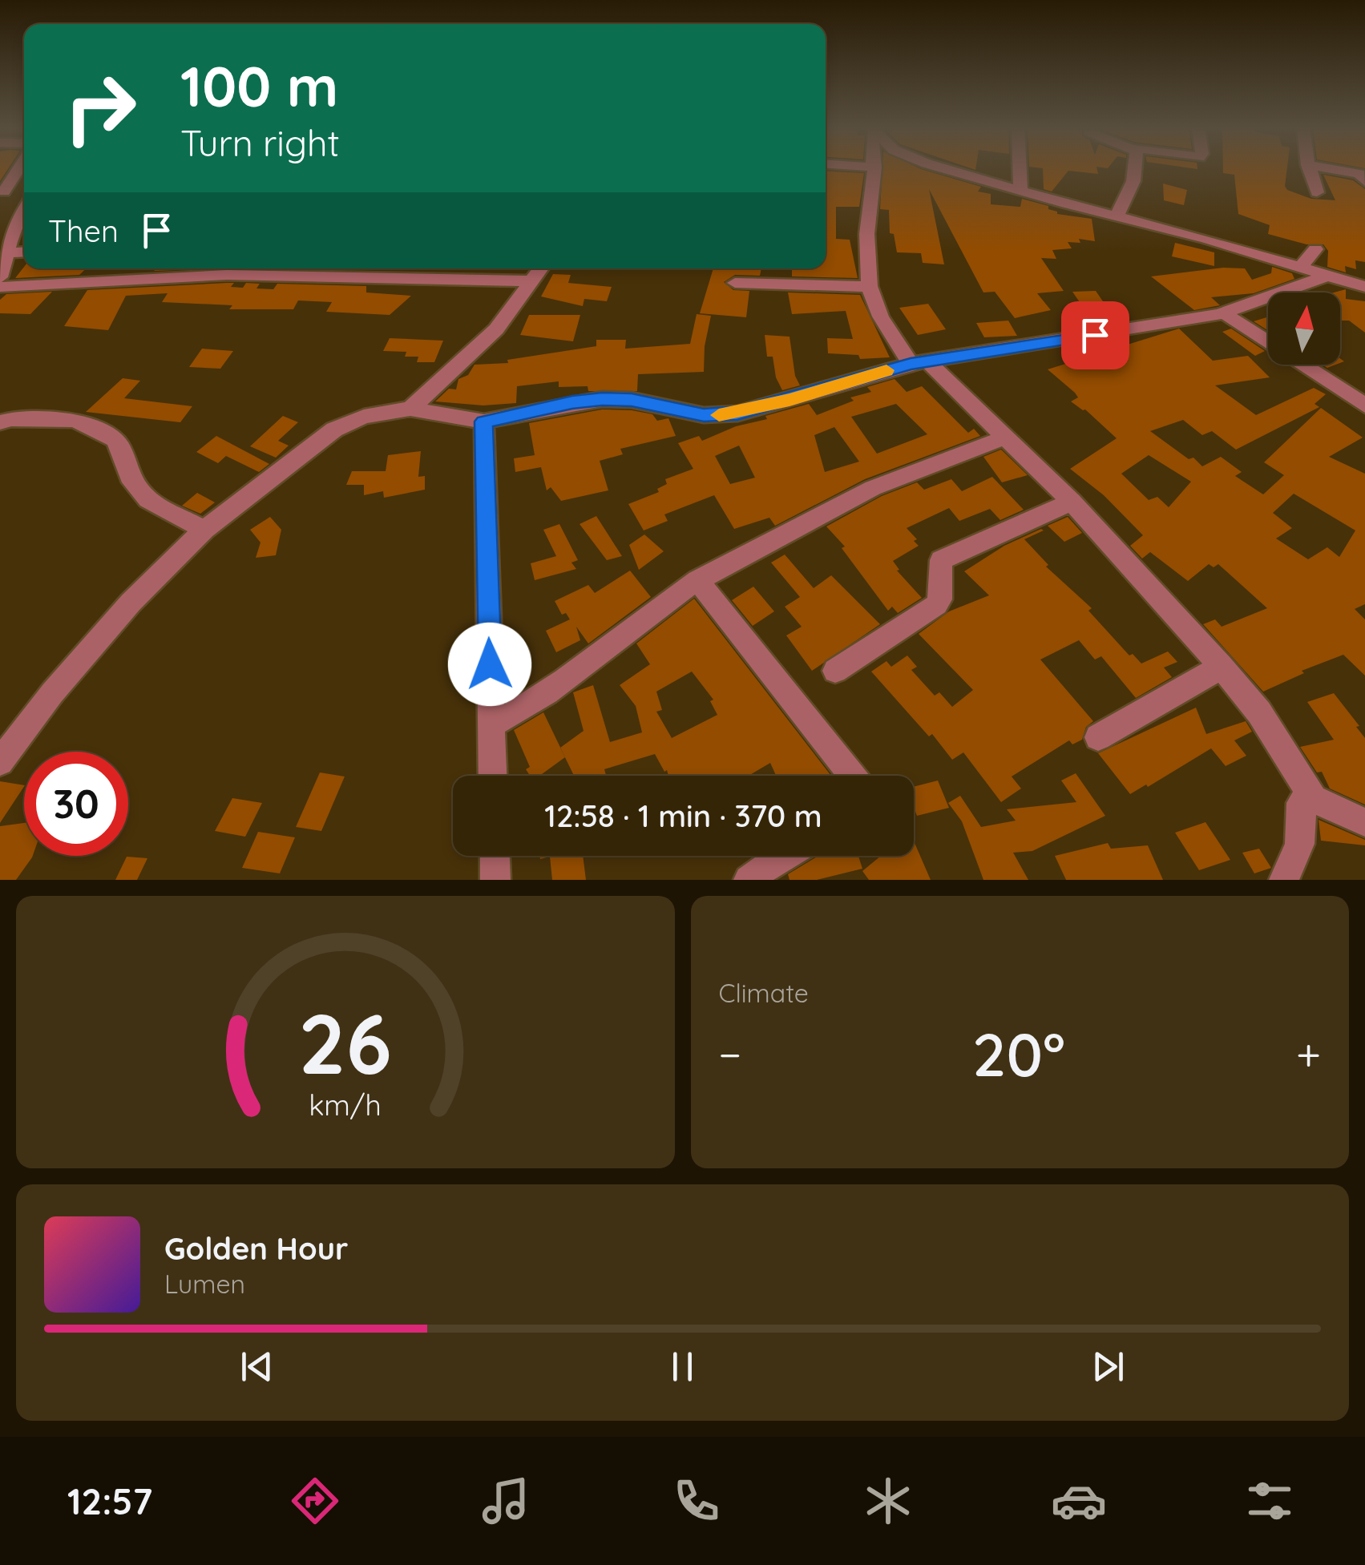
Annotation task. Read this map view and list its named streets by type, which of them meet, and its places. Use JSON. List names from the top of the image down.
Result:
{
  "north": "top",
  "page": {
    "turn": ["100 m", "Turn right"],
    "then": "Then",
    "limit": "30",
    "trip": "12:58 · 1 min · 370 m",
    "tile": "Climate",
    "heat": ["−", "20°", "+"],
    "song": ["Golden Hour", "Lumen"],
    "tabs": "12:57",
    "gauge": ["26", "km/h"]
  }
}
